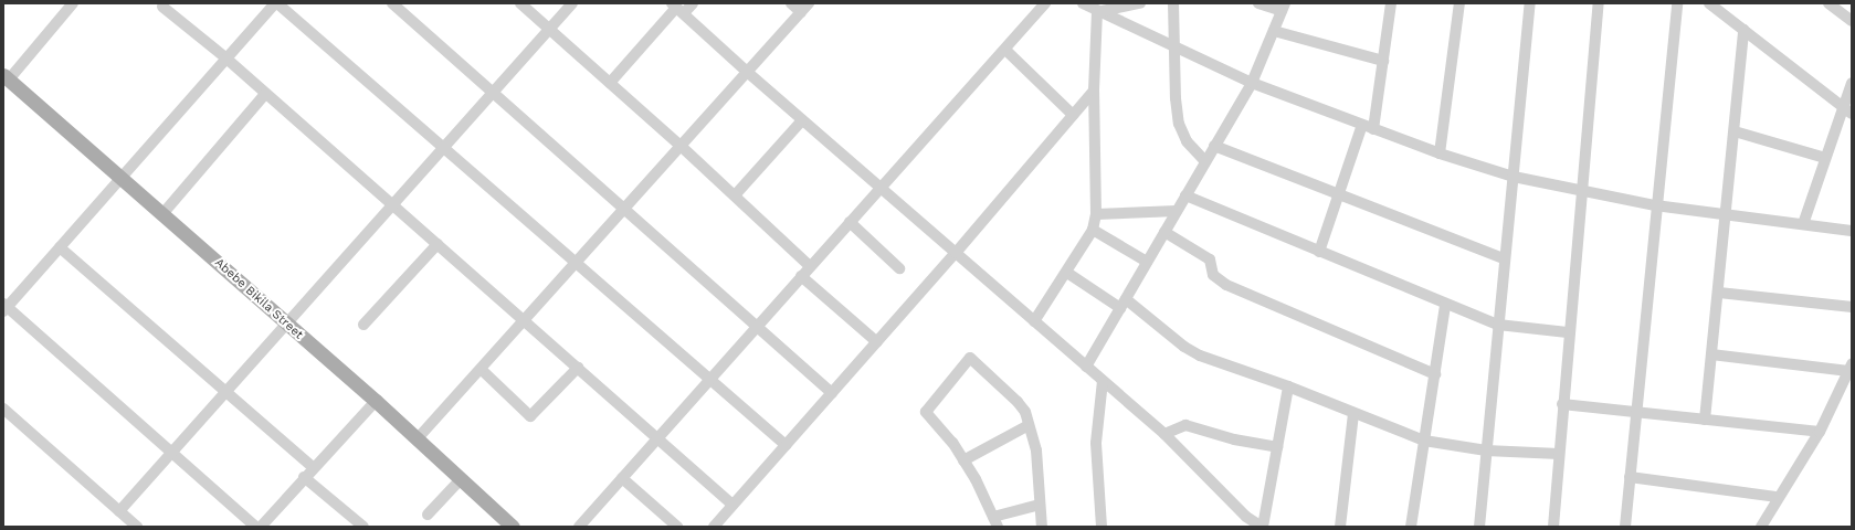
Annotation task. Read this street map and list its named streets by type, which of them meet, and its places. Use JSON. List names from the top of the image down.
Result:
{
  "streets": {
    "main road": ["Abebe Bikila Street"]
  }
}
